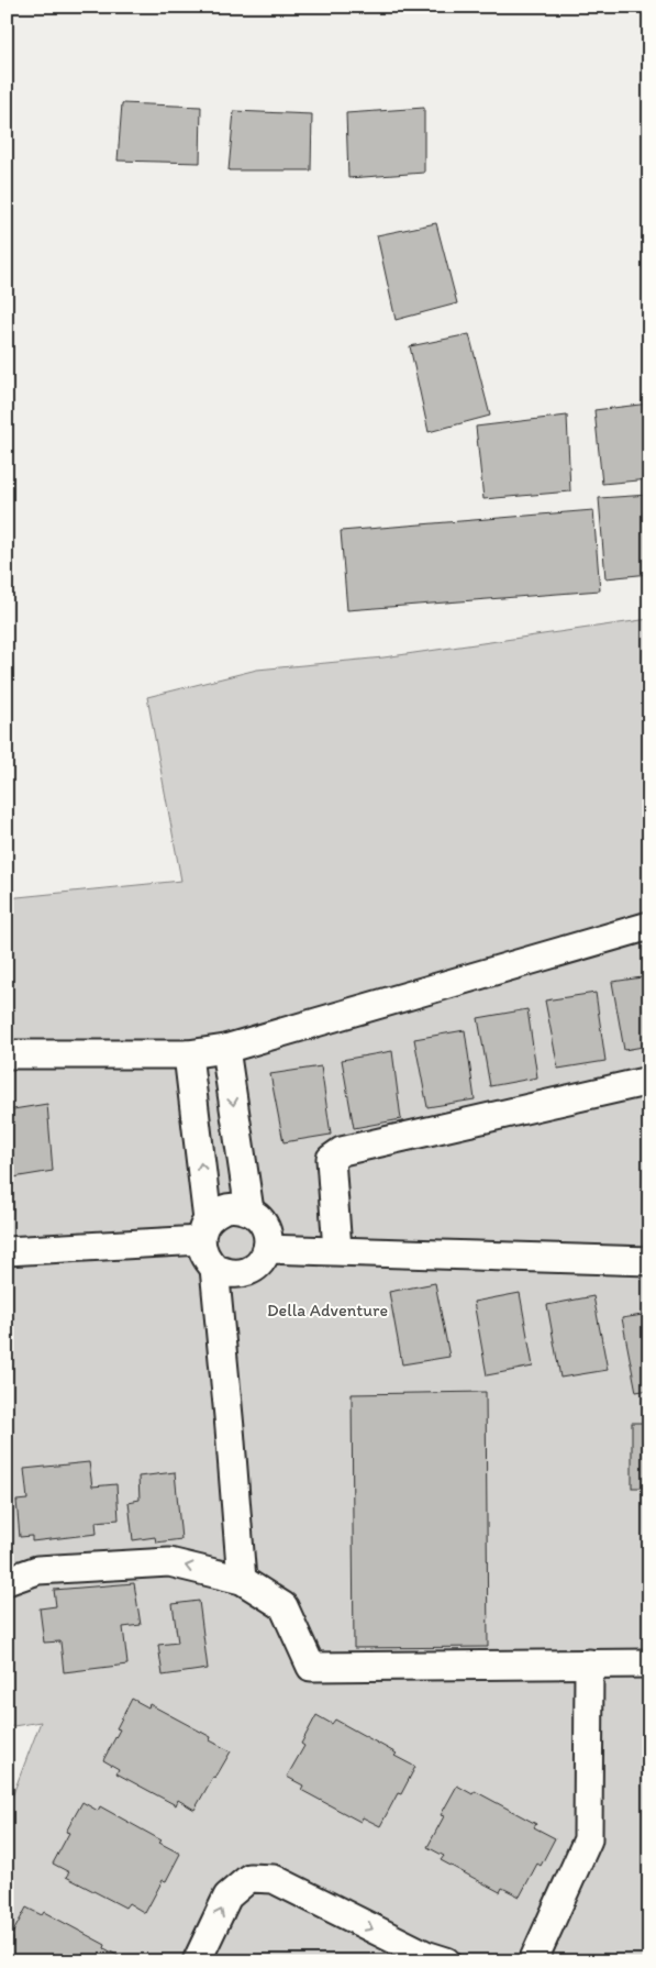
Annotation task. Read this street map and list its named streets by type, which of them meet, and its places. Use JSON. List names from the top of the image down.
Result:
{
  "parks": ["Della Adventure"]
}
